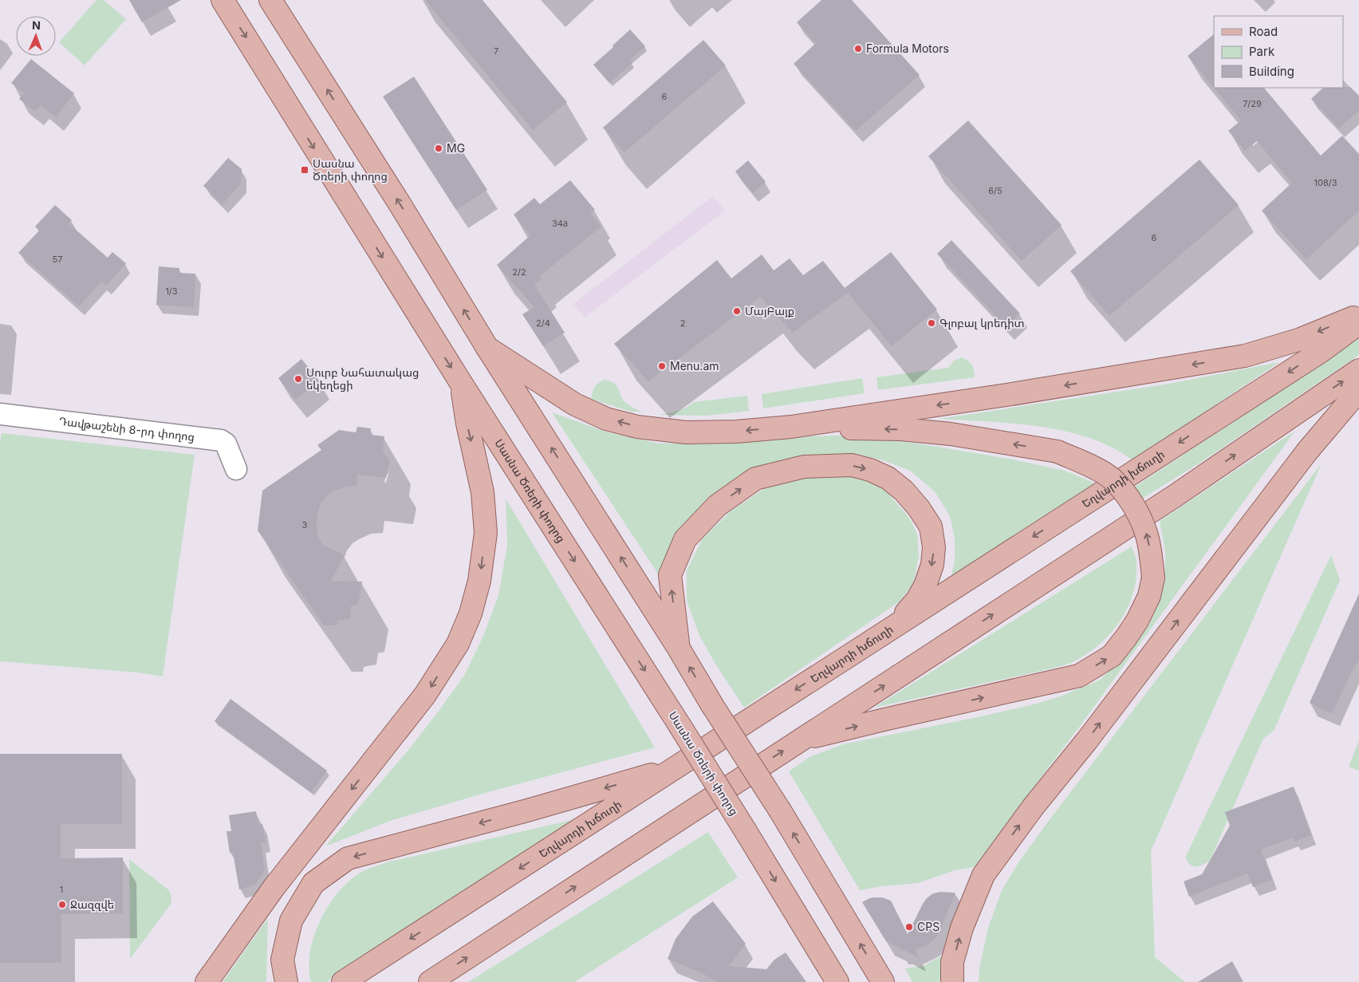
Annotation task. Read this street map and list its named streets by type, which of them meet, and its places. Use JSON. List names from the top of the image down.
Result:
{
  "streets": {
    "main road": ["Եղվարդի խճուղի", "Սասնա Ծռերի փողոց"],
    "street": ["Դավթաշենի 8-րդ փողոց"]
  },
  "places": {
    "other": [
      "Formula Motors",
      "MG",
      "ՄայԲայք",
      "Գլոբալ կրեդիտ",
      "Menu.am",
      "Սուրբ Նահատակաց եկեղեցի",
      "Ջազզվե",
      "CPS"
    ],
    "transit": ["Սասնա Ծռերի փողոց"]
  },
  "house_numbers": [
    "7",
    "6",
    "7/29",
    "108/3",
    "6/5",
    "34a",
    "6",
    "57",
    "2/2",
    "1/3",
    "2/4",
    "2",
    "3",
    "1"
  ],
  "legend": ["Road", "Park", "Building"],
  "north": "top"
}
